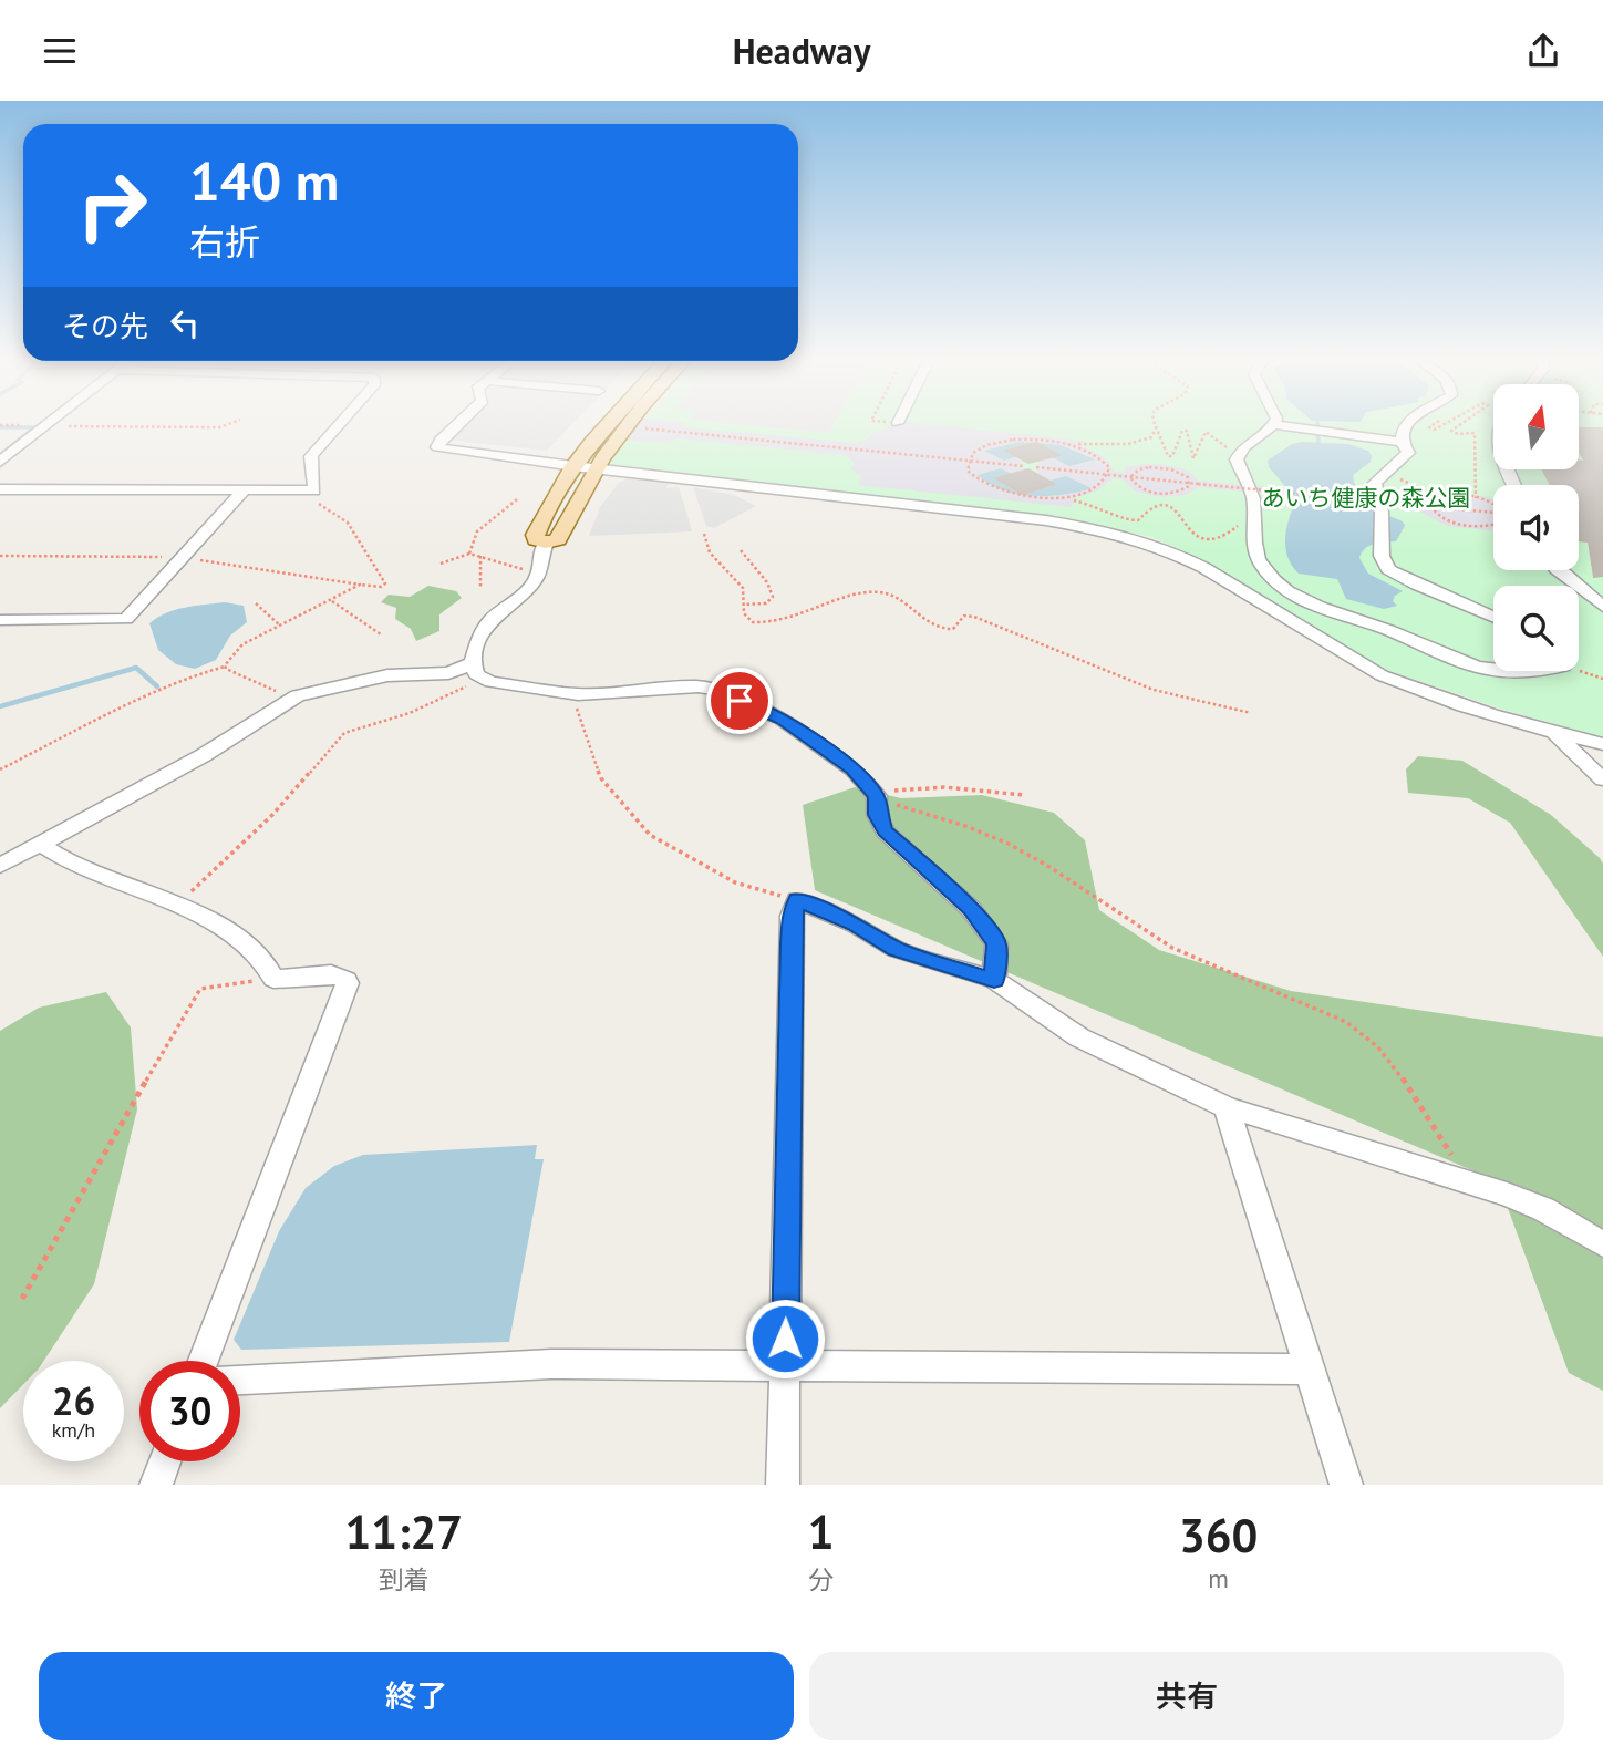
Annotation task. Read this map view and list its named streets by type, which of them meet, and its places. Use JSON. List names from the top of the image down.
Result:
{
  "parks": ["あいち健康の森公園"],
  "north": "top",
  "page": {
    "header": "Headway",
    "turn": ["140 m", "右折"],
    "then": "その先",
    "speed": "26 km/h",
    "limit": "30",
    "eta": [
      "11:27",
      "到着",
      "1",
      "分",
      "360",
      "m"
    ],
    "buttons": ["終了", "共有"]
  }
}
